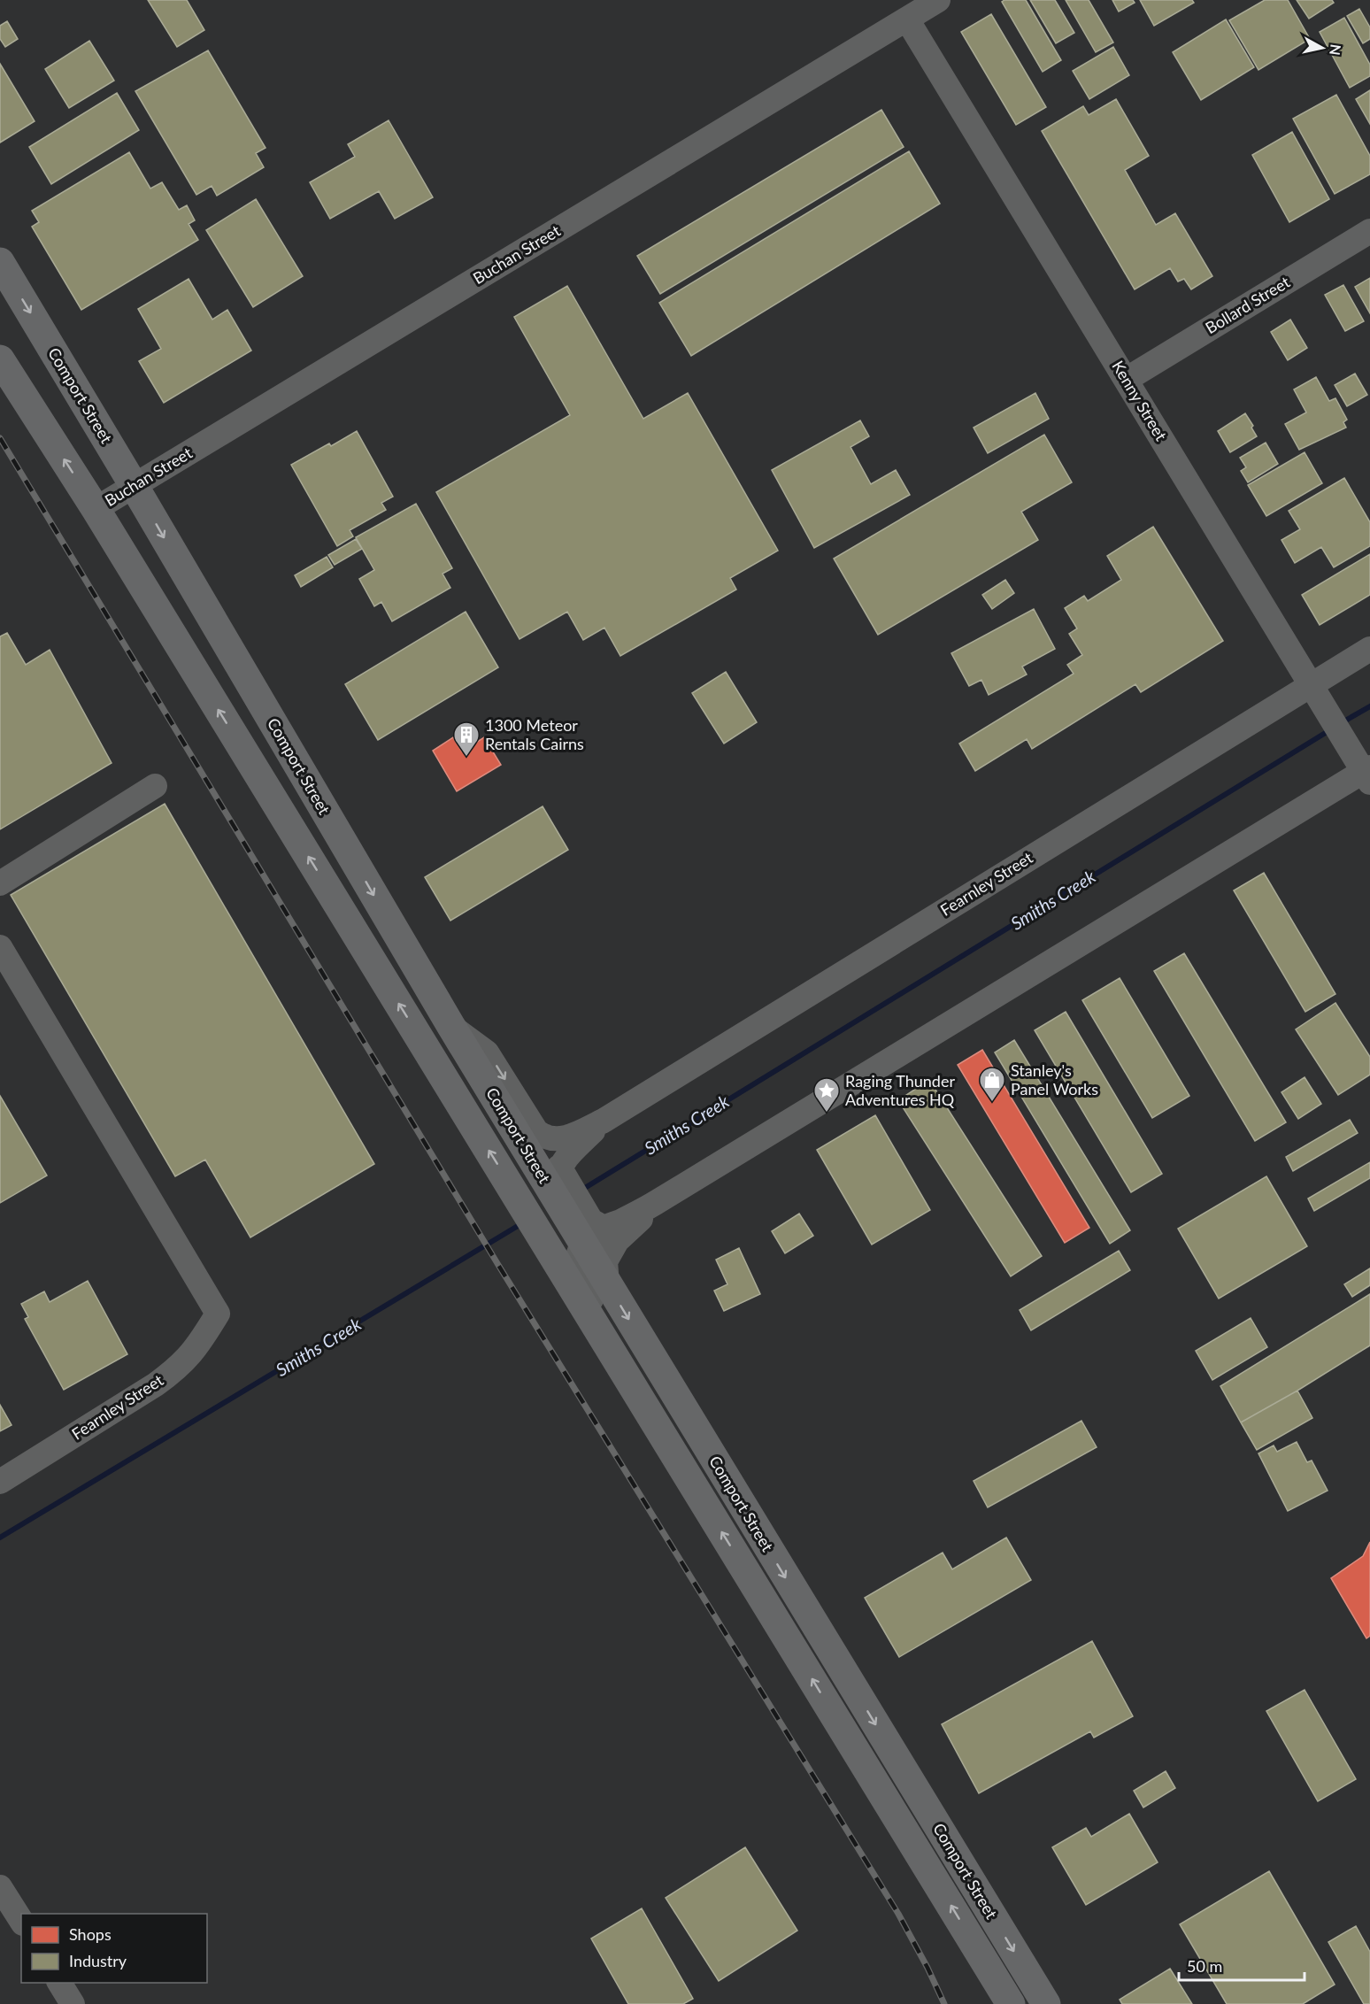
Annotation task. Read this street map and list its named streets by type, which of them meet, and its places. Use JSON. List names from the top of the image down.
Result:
{
  "streets": {
    "highway": ["Comport Street"],
    "street": [
      "Buchan Street",
      "Bollard Street",
      "Kenny Street",
      "Fearnley Street"
    ]
  },
  "crossings": [
    ["Buchan Street", "Comport Street"],
    ["Buchan Street", "Kenny Street"],
    ["Bollard Street", "Kenny Street"],
    ["Comport Street", "Fearnley Street"],
    ["Kenny Street", "Fearnley Street"]
  ],
  "water": ["Smiths Creek"],
  "places": {
    "building": ["1300 Meteor Rentals Cairns"],
    "shop": ["Stanley's Panel Works"],
    "place": ["Raging Thunder Adventures HQ"]
  },
  "legend": ["Shops", "Industry"],
  "scale_bar": "50 m",
  "north": "right"
}
